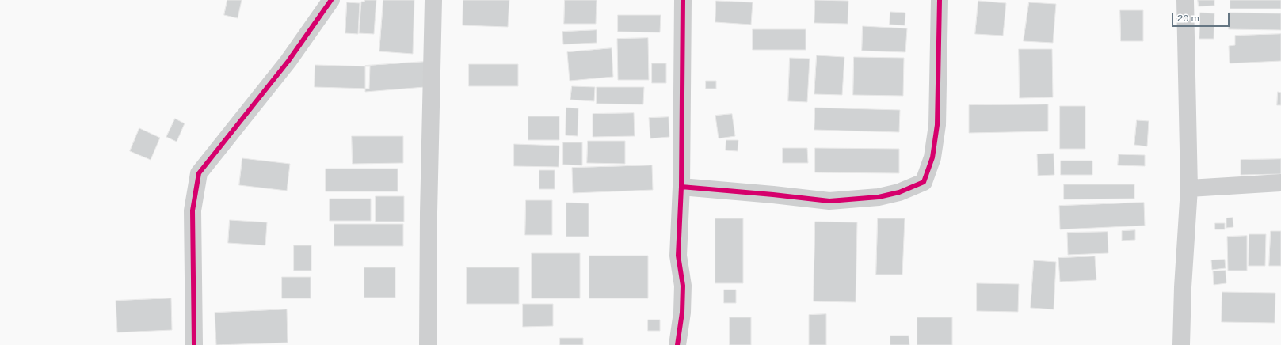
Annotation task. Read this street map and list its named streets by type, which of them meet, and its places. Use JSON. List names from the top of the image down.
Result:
{
  "scale_bar": "20 m"
}
